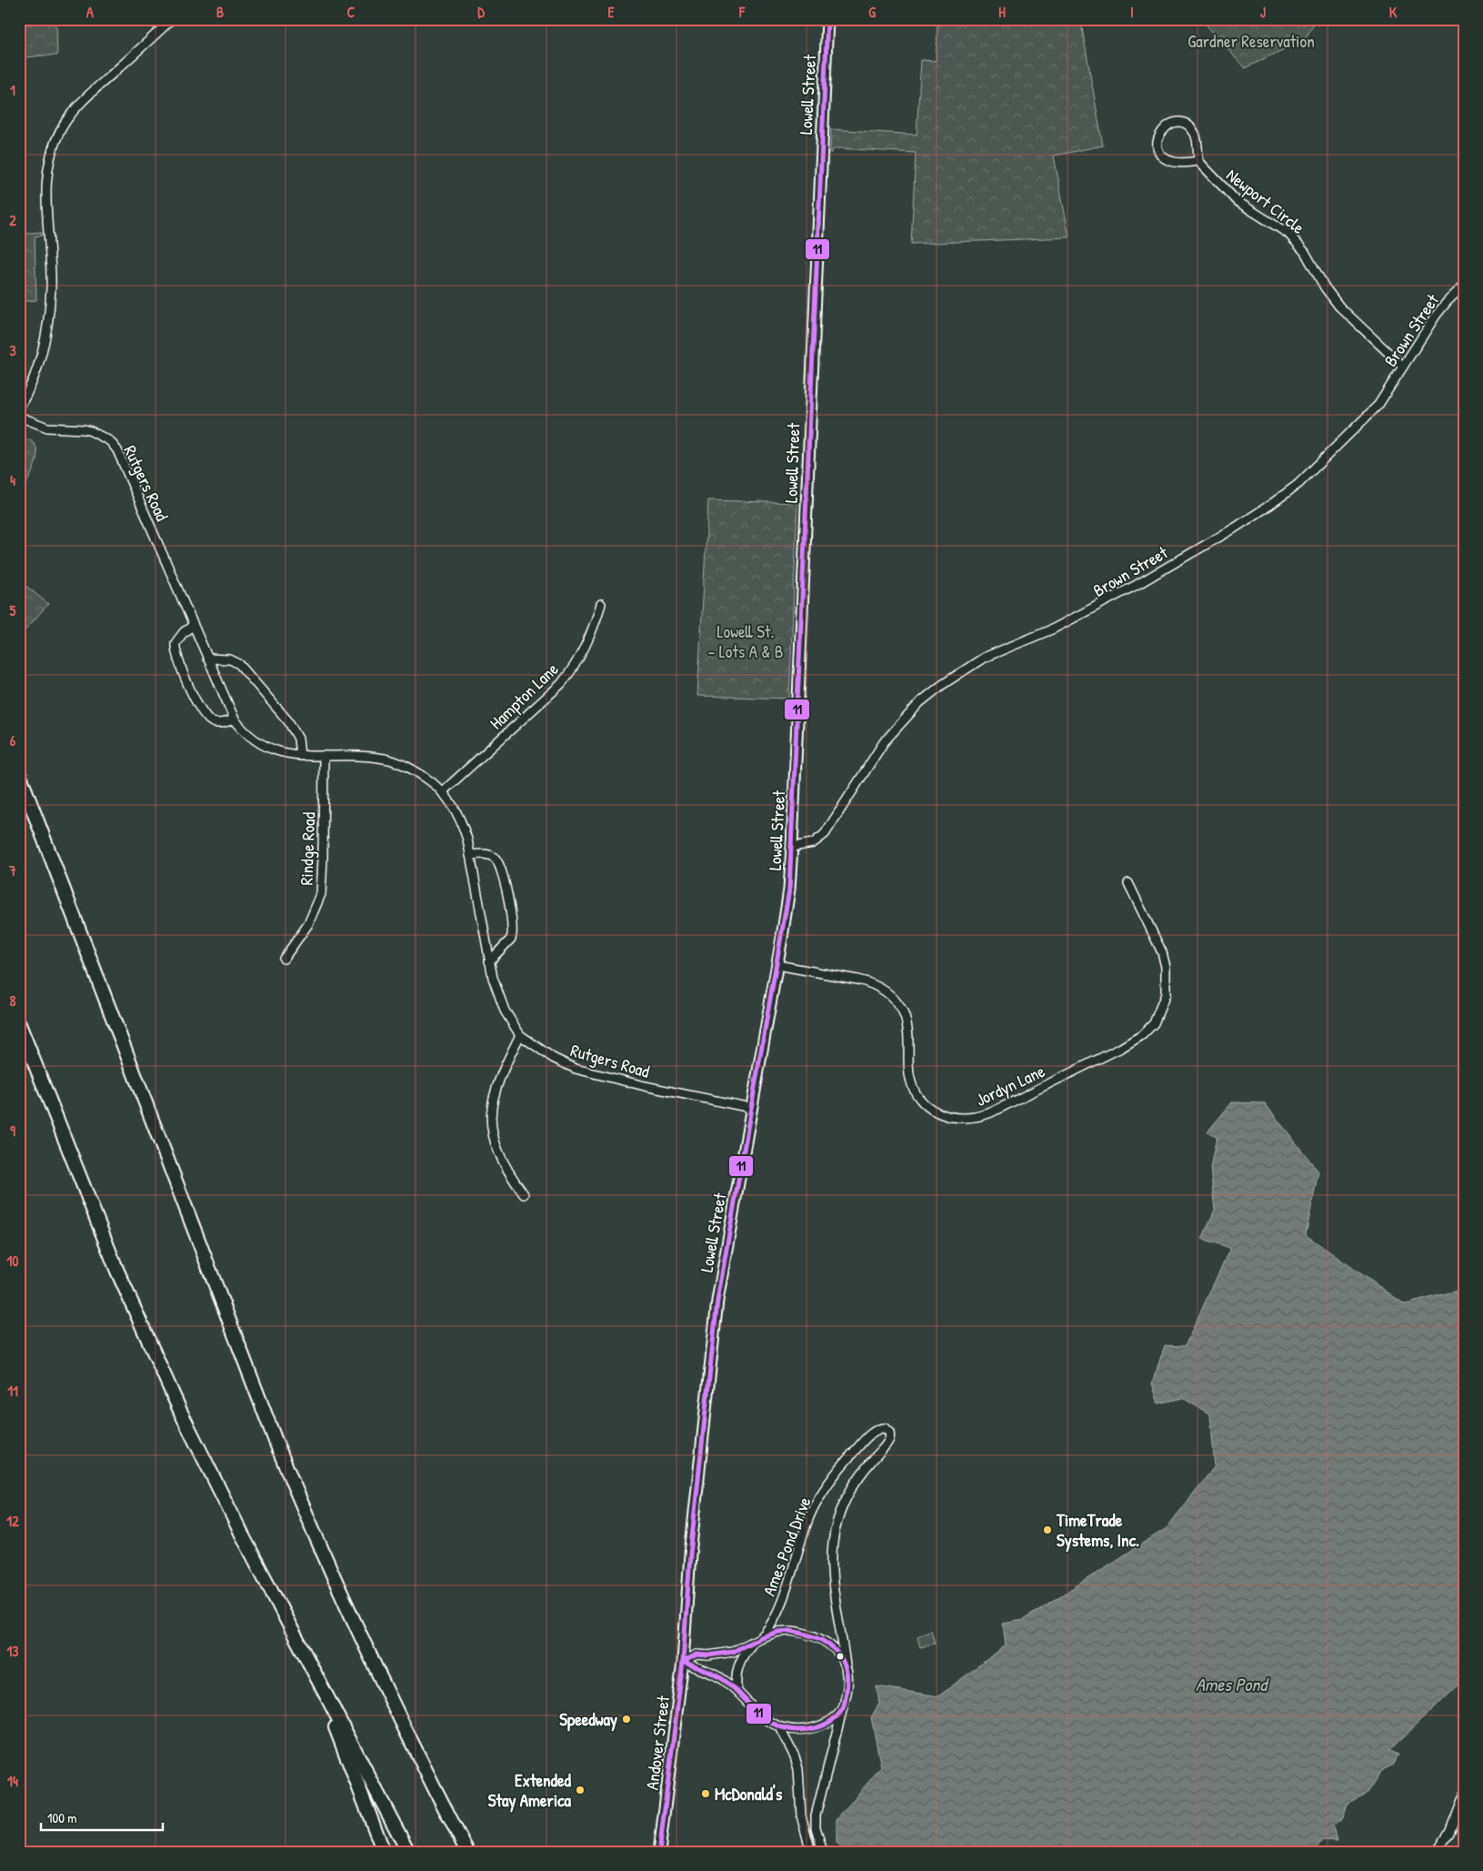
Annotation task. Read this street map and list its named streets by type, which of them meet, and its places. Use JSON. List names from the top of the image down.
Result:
{
  "streets": {
    "main road": ["Lowell Street", "Andover Street"],
    "street": [
      "Newport Circle",
      "Brown Street",
      "Rutgers Road",
      "Hampton Lane",
      "Rindge Road",
      "Jordyn Lane",
      "Ames Pond Drive"
    ]
  },
  "crossings": [
    ["Lowell Street", "Brown Street"],
    ["Lowell Street", "Rutgers Road"],
    ["Lowell Street", "Jordyn Lane"],
    ["Lowell Street", "Andover Street"],
    ["Newport Circle", "Brown Street"],
    ["Rutgers Road", "Hampton Lane"],
    ["Rutgers Road", "Rindge Road"],
    ["Ames Pond Drive", "Andover Street"]
  ],
  "water": ["Ames Pond"],
  "parks": ["Gardner Reservation", "Lowell St. - Lots A & B"],
  "places": [
    "TimeTrade Systems, Inc.",
    "Speedway",
    "Extended Stay America",
    "McDonald's"
  ],
  "lines": ["transit line 11"],
  "scale_bar": "100 m",
  "grid": {
    "columns": [
      "A",
      "B",
      "C",
      "D",
      "E",
      "F",
      "G",
      "H",
      "I",
      "J",
      "K"
    ],
    "rows": [
      "1",
      "2",
      "3",
      "4",
      "5",
      "6",
      "7",
      "8",
      "9",
      "10",
      "11",
      "12",
      "13",
      "14"
    ]
  }
}
